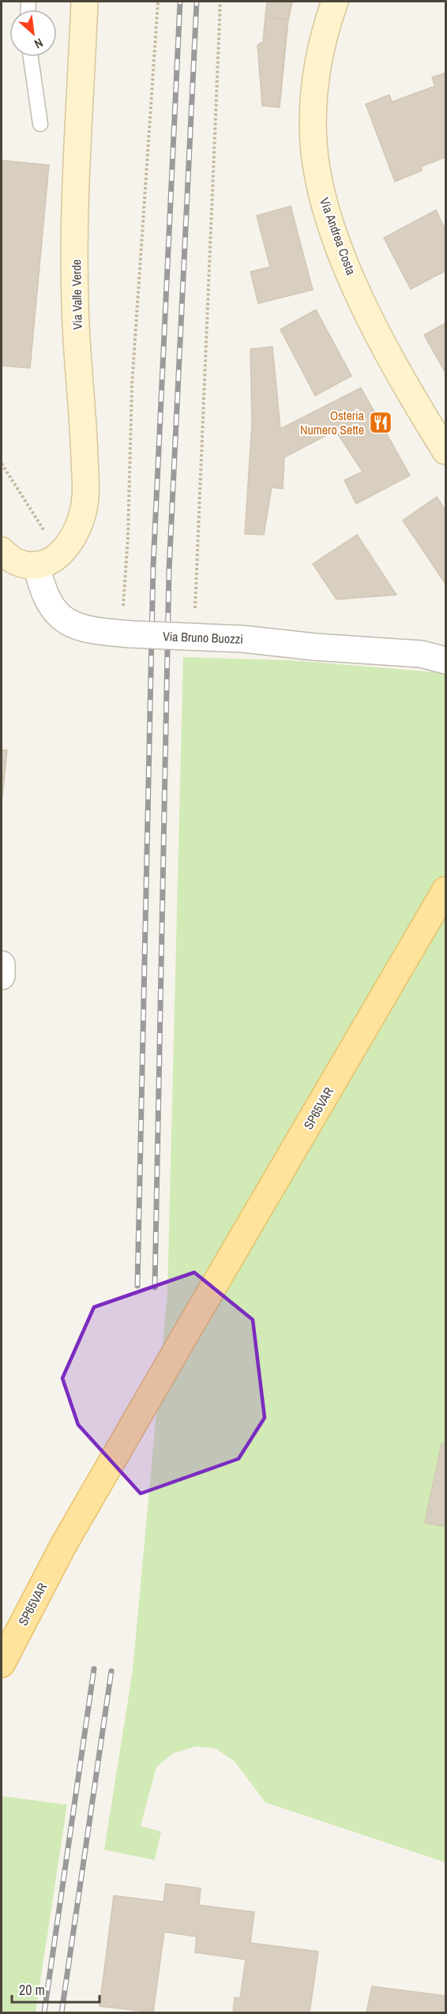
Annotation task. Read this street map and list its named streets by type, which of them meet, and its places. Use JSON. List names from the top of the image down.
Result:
{
  "streets": {
    "main road": ["SP65VAR"],
    "street": ["Via Andrea Costa", "Via Valle Verde", "Via Bruno Buozzi"]
  },
  "crossings": [
    ["Via Valle Verde", "Via Bruno Buozzi"]
  ],
  "places": {
    "restaurant": ["Osteria Numero Sette"]
  },
  "scale_bar": "20 m",
  "north": "bottom right"
}
